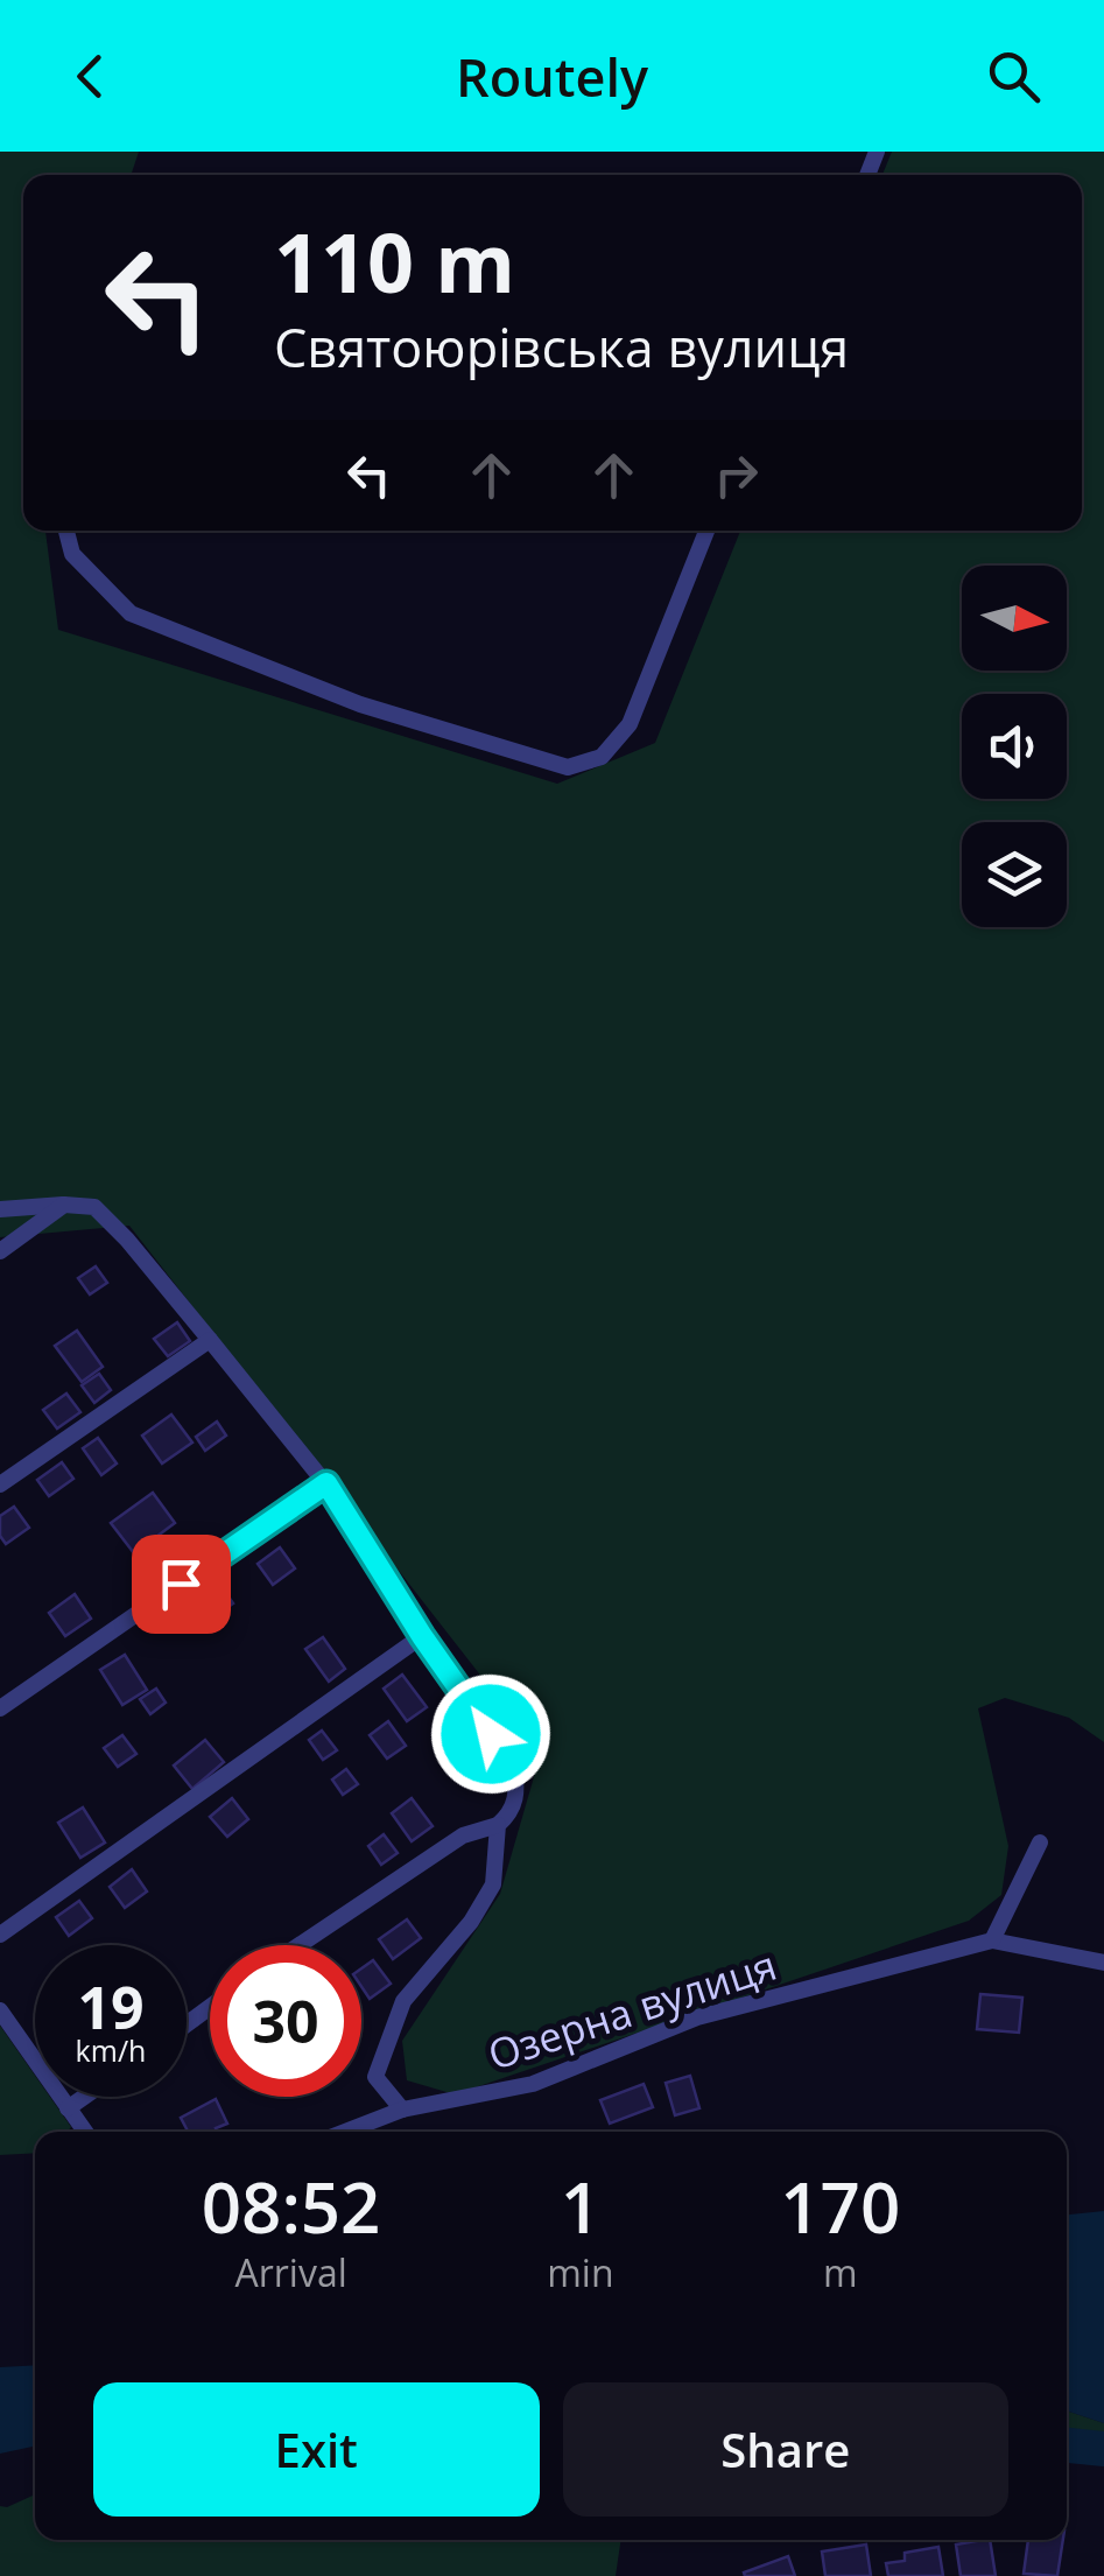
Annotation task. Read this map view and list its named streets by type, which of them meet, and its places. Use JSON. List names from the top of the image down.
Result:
{
  "streets": {
    "street": ["Озерна вулиця"]
  },
  "north": "right",
  "page": {
    "header": "Routely",
    "turn": ["110 m", "Святоюрівська вулиця"],
    "speed": "19 km/h",
    "limit": "30",
    "eta": [
      "08:52",
      "Arrival",
      "1",
      "min",
      "170",
      "m"
    ],
    "buttons": ["Exit", "Share"]
  }
}
